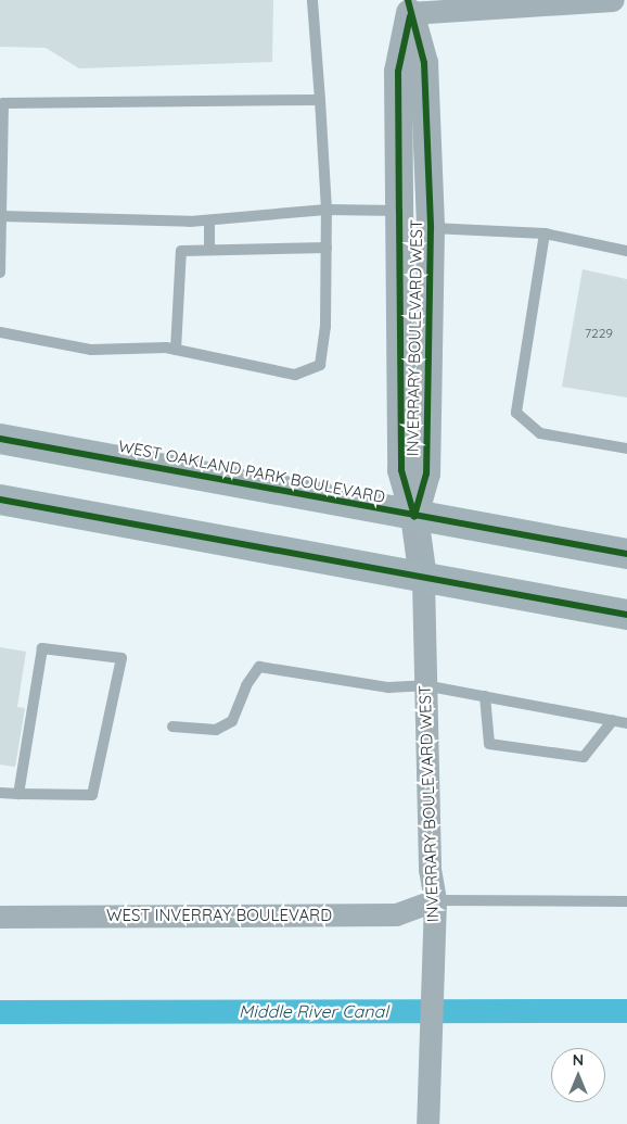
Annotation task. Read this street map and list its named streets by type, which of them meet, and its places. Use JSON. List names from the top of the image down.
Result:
{
  "streets": {
    "main road": ["WEST OAKLAND PARK BOULEVARD"],
    "street": ["INVERRARY BOULEVARD WEST", "WEST INVERRAY BOULEVARD"]
  },
  "crossings": [
    ["INVERRARY BOULEVARD WEST", "WEST OAKLAND PARK BOULEVARD"],
    ["INVERRARY BOULEVARD WEST", "WEST INVERRAY BOULEVARD"]
  ],
  "water": ["Middle River Canal"],
  "house_numbers": ["7229"],
  "north": "top"
}
